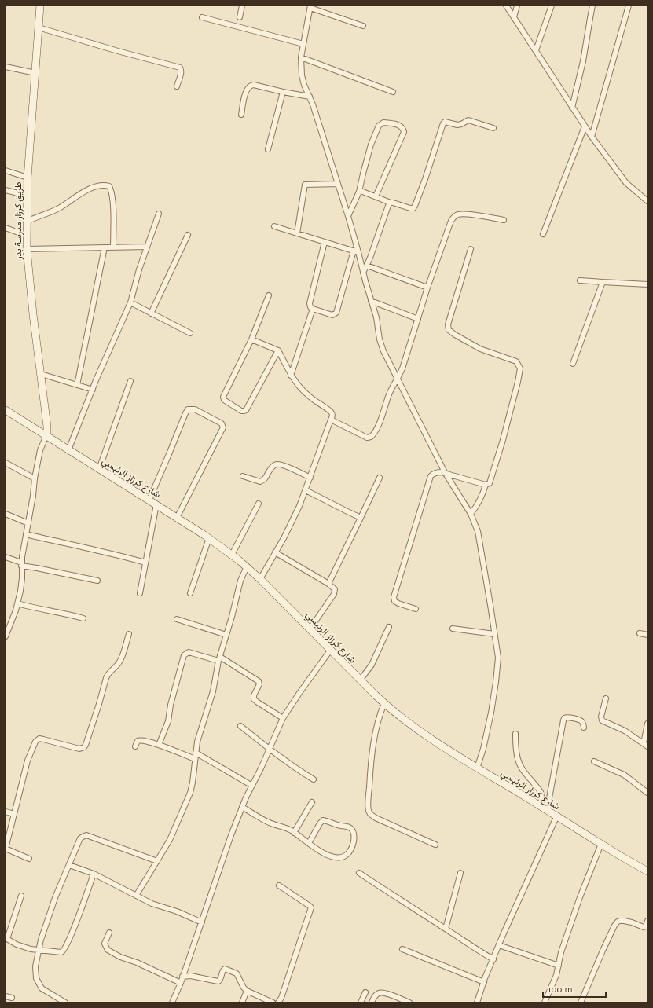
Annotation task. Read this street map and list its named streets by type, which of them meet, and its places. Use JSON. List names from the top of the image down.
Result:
{
  "streets": {
    "street": ["طريق كرزاز مدرسة بدر", "شارع كرزاز الرئيسي"]
  },
  "crossings": [
    ["طريق كرزاز مدرسة بدر", "شارع كرزاز الرئيسي"]
  ],
  "scale_bar": "100 m"
}
